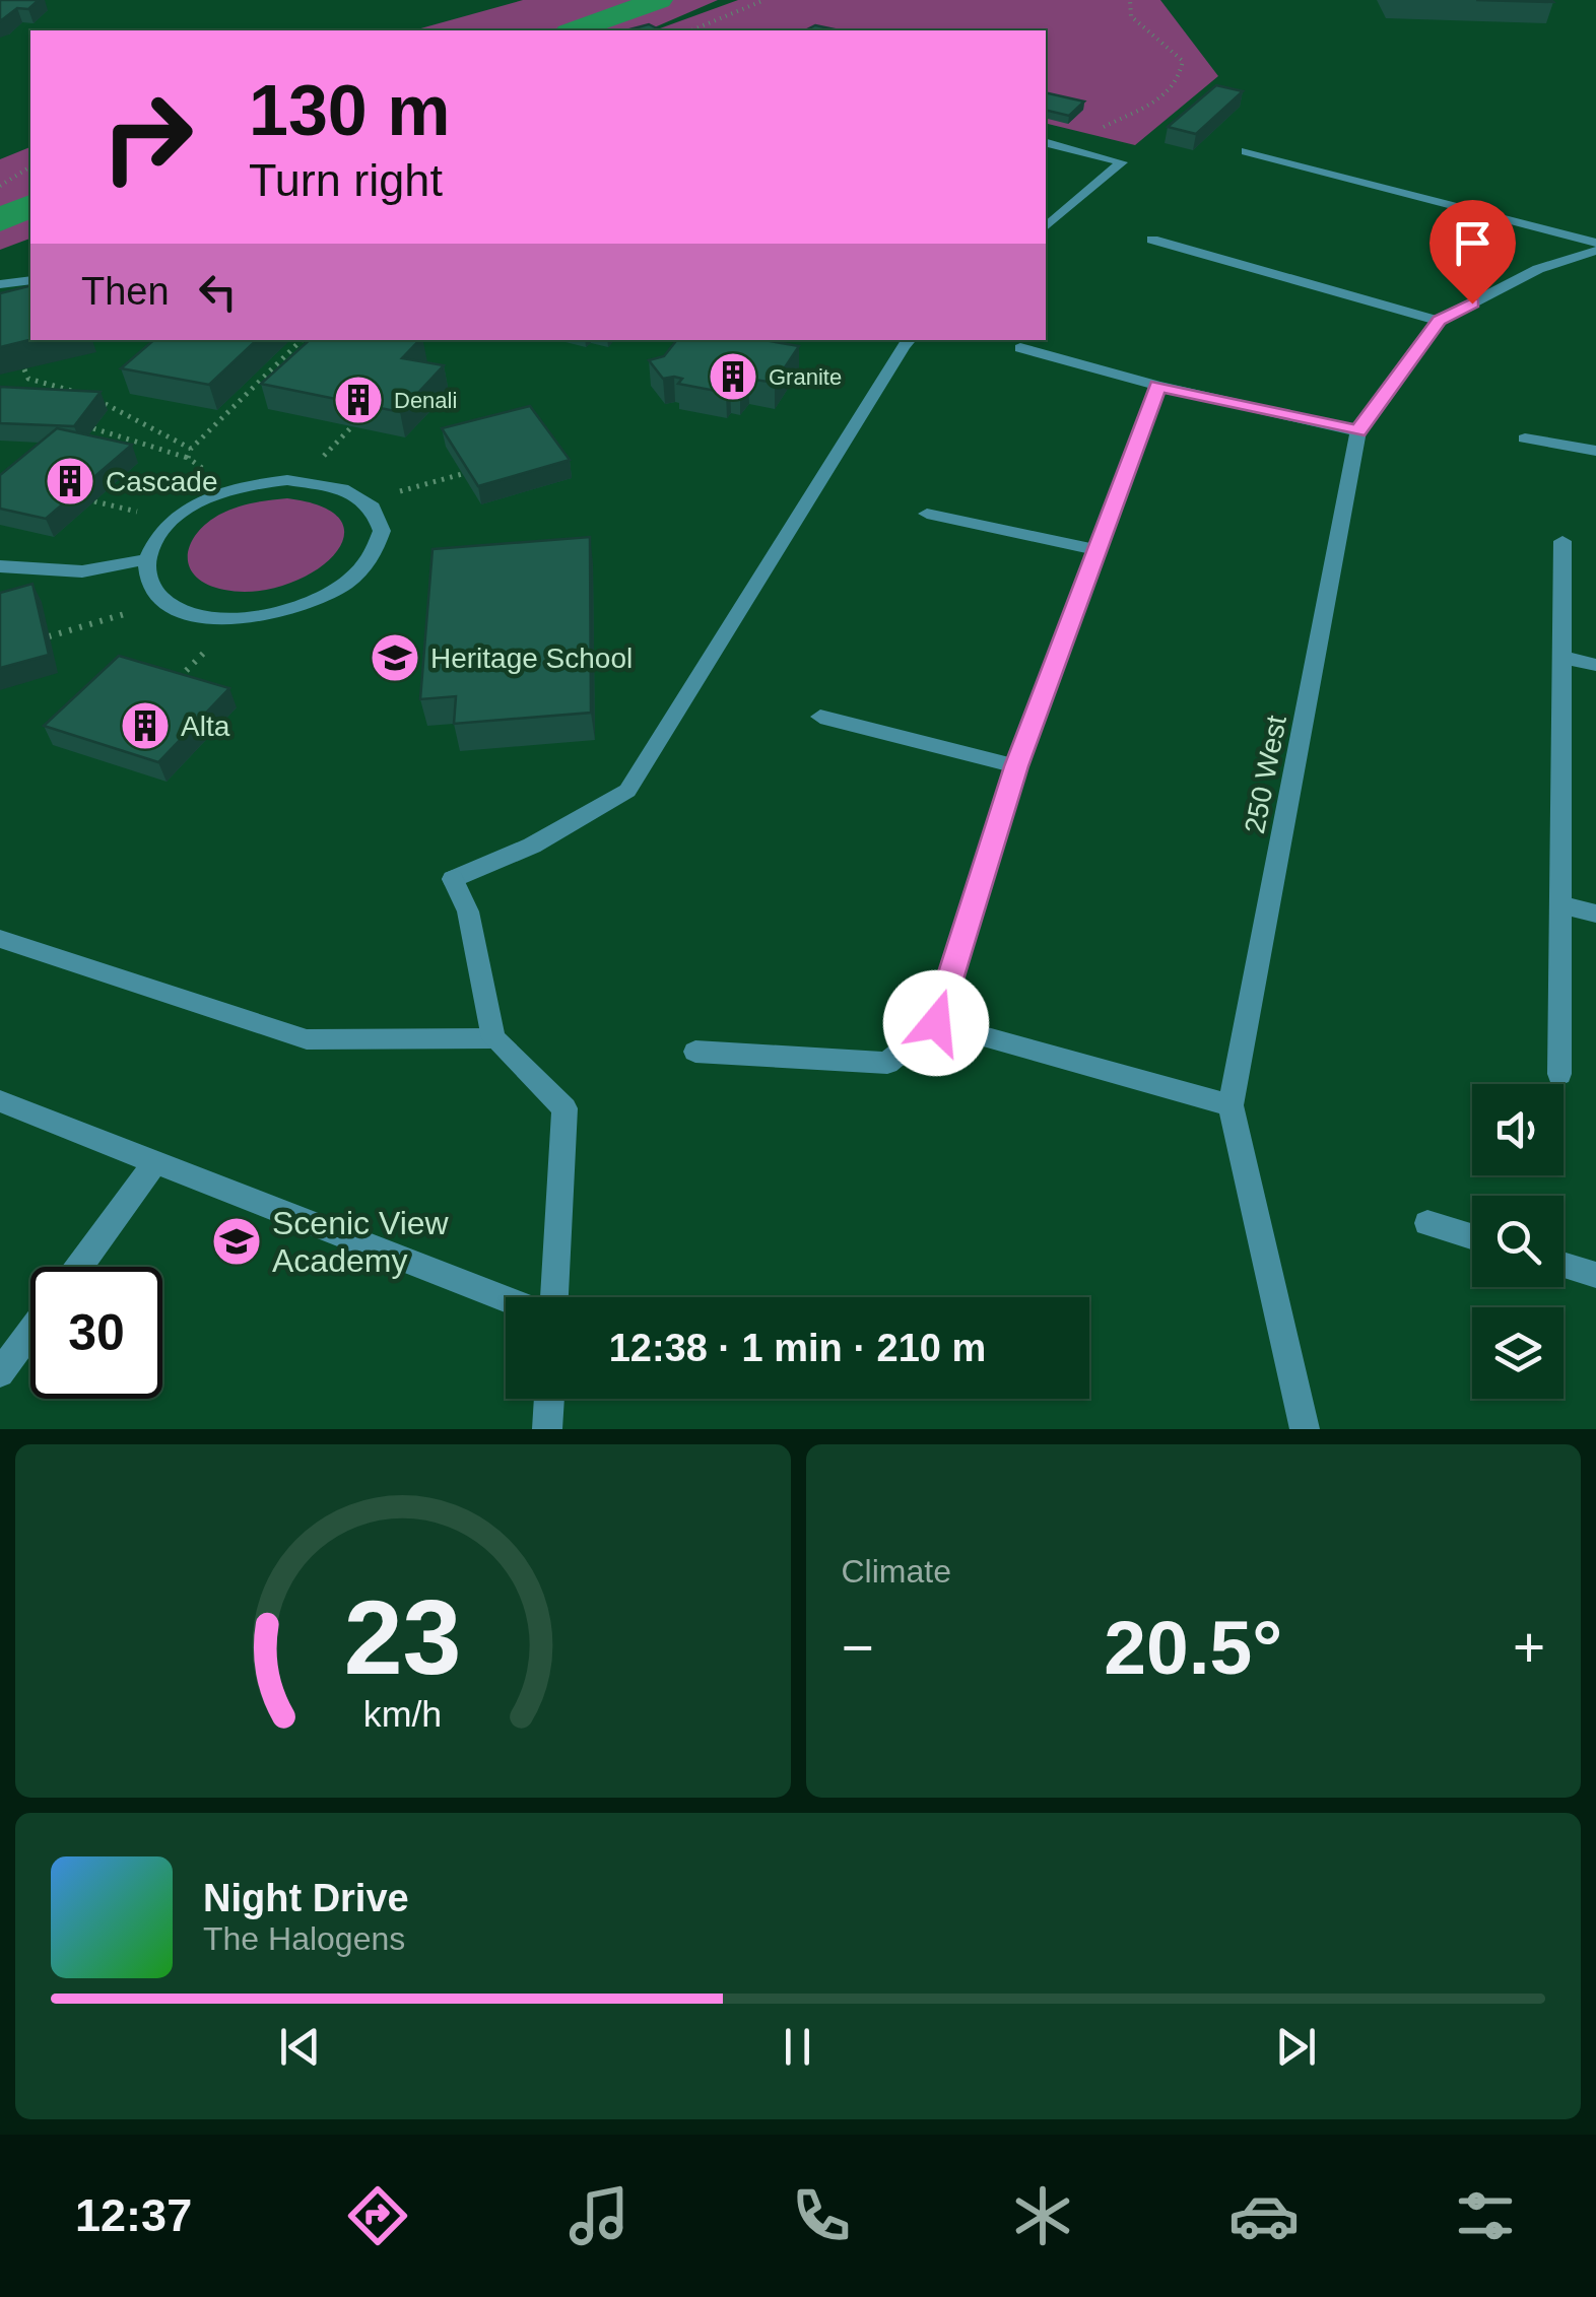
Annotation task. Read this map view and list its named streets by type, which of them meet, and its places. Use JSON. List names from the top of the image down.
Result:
{
  "streets": {
    "street": ["250 West"]
  },
  "places": {
    "building": [
      "Granite",
      "Denali",
      "Cascade",
      "Alta"
    ],
    "school or university": ["Heritage School", "Scenic View Academy"]
  },
  "page": {
    "turn": ["130 m", "Turn right"],
    "then": "Then",
    "limit": "30",
    "trip": "12:38 · 1 min · 210 m",
    "tile": "Climate",
    "heat": ["−", "20.5°", "+"],
    "song": ["Night Drive", "The Halogens"],
    "tabs": "12:37",
    "gauge": ["23", "km/h"]
  }
}
